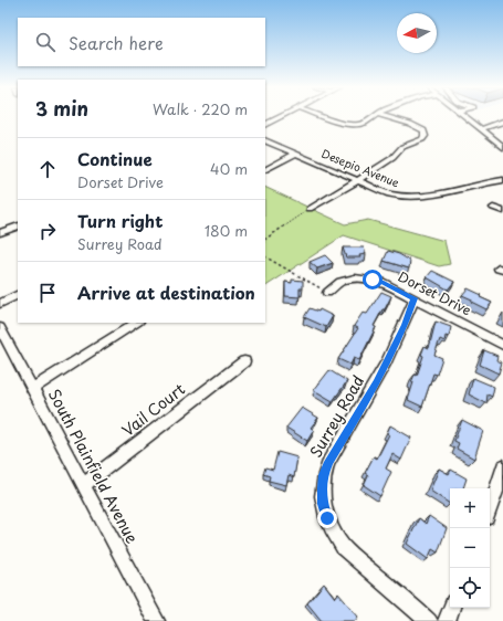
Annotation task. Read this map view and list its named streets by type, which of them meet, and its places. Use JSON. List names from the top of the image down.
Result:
{
  "streets": {
    "street": [
      "Desepio Avenue",
      "Dorset Drive",
      "Vail Court",
      "Surrey Road",
      "South Plainfield Avenue"
    ]
  },
  "crossings": [
    ["Dorset Drive", "Surrey Road"],
    ["Vail Court", "South Plainfield Avenue"]
  ],
  "north": "left",
  "page": {
    "search": "Search here",
    "heading": ["3 min", "Walk · 220 m"],
    "list": [
      ["Continue", "Dorset Drive", "40 m"],
      ["Turn right", "Surrey Road", "180 m"],
      "Arrive at destination"
    ],
    "map_buttons": ["+", "−"]
  }
}
